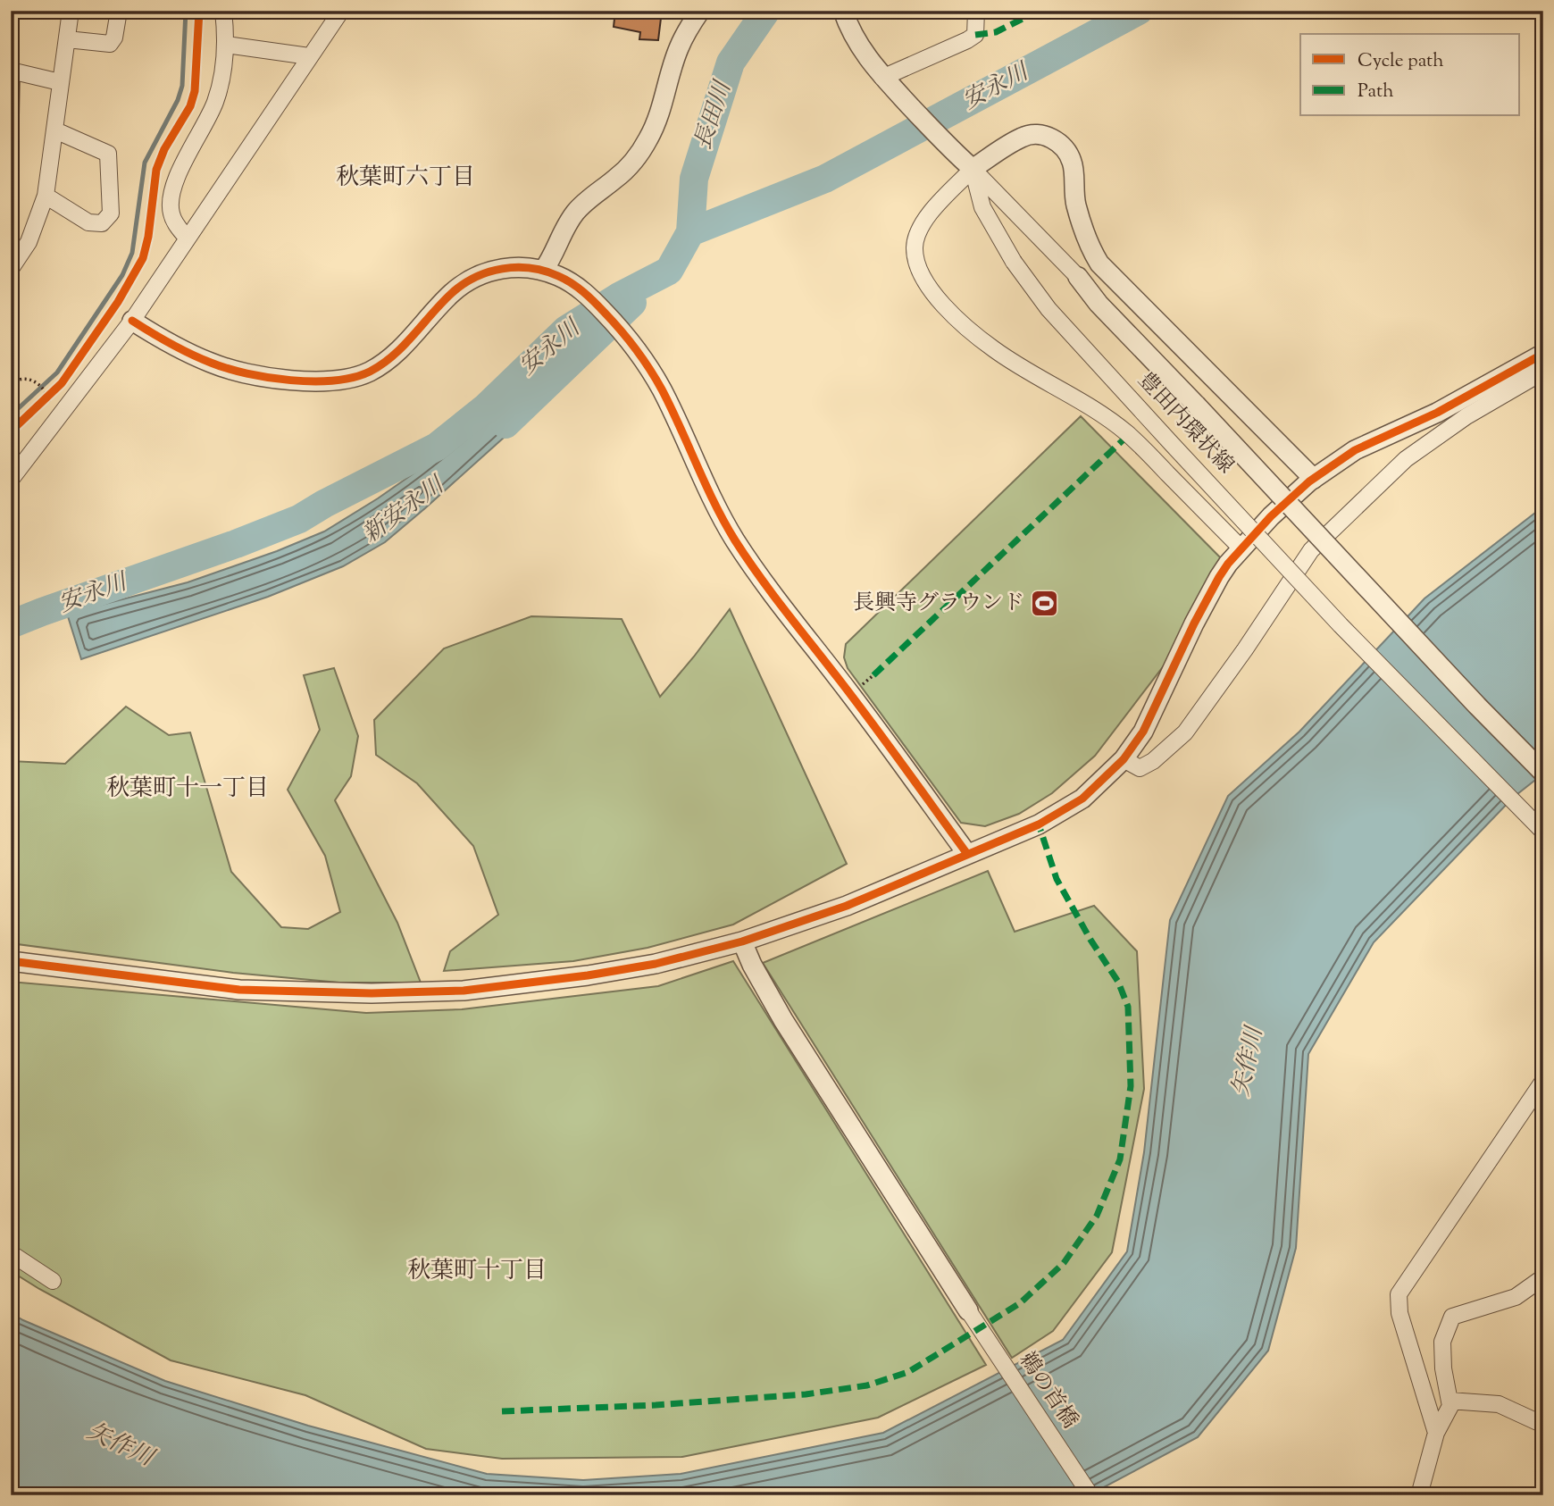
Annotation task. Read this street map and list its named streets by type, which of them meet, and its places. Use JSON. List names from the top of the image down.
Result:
{
  "streets": {
    "street": ["豊田内環状線", "鵜の首橋"]
  },
  "districts": ["秋葉町六丁目", "秋葉町十一丁目", "秋葉町十丁目"],
  "water": [
    "安永川",
    "長田川",
    "新安永川",
    "矢作川"
  ],
  "places": {
    "sports": ["長興寺グラウンド"]
  },
  "legend": ["Cycle path", "Path"]
}
